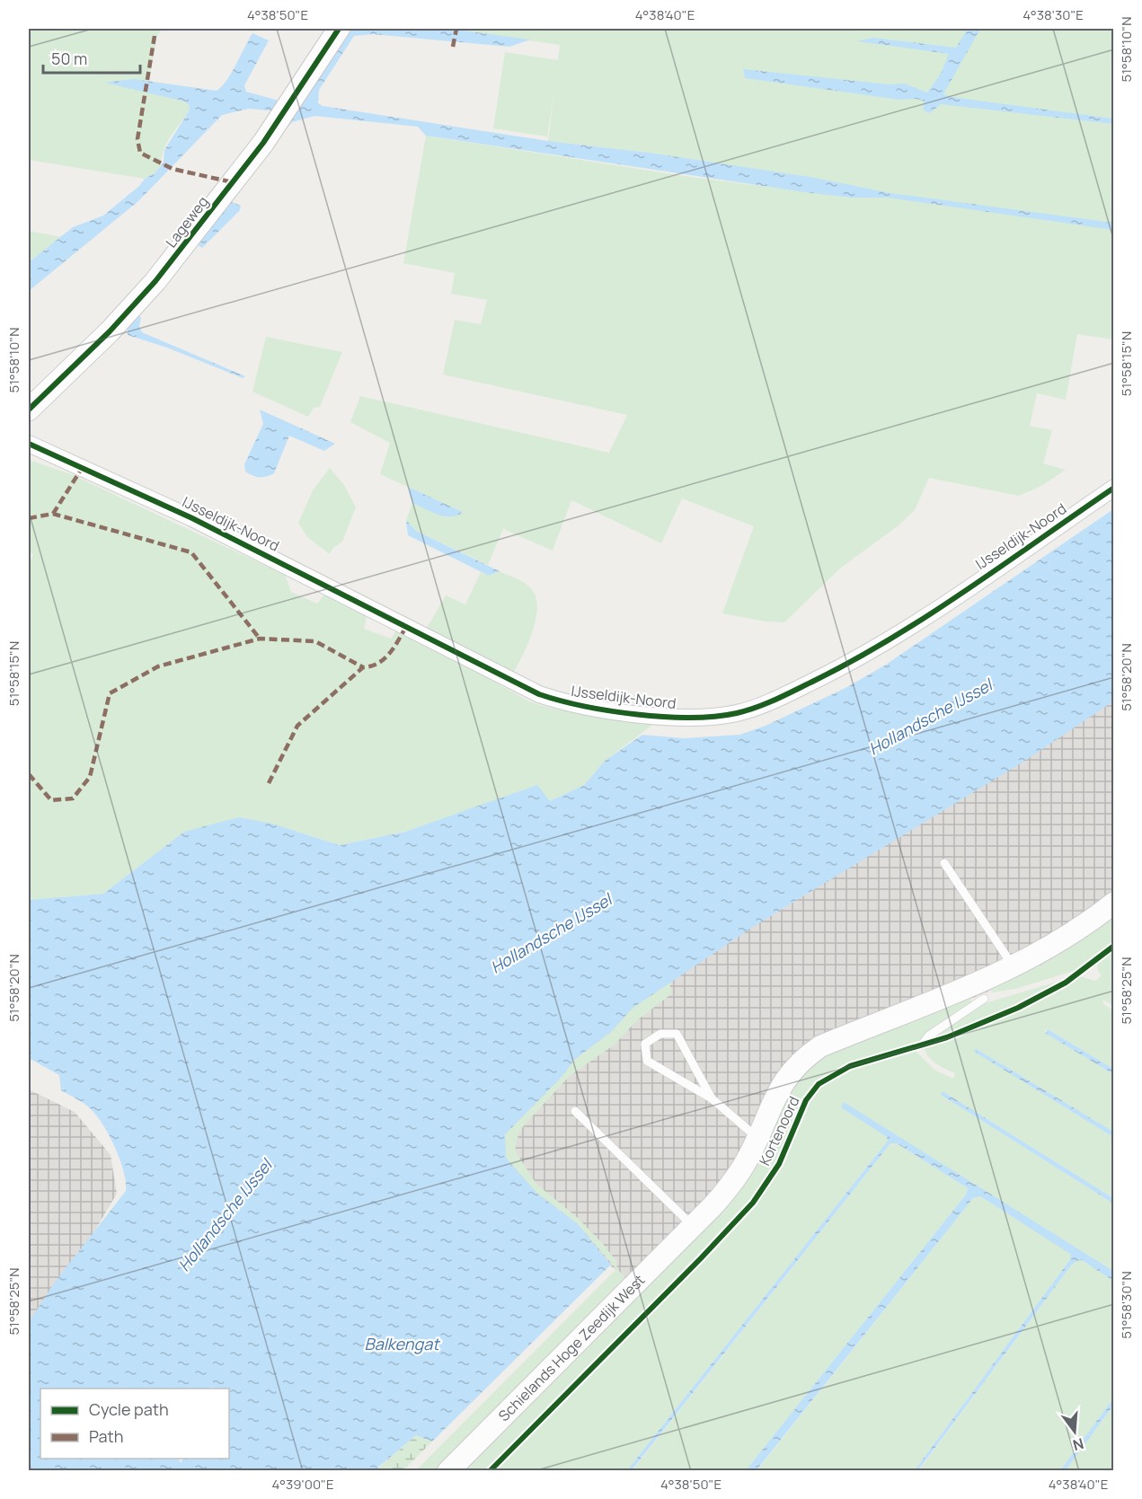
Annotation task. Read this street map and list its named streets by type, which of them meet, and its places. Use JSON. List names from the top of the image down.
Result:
{
  "streets": {
    "street": [
      "Lageweg",
      "IJsseldijk-Noord",
      "Kortenoord",
      "Schielands Hoge Zeedijk West"
    ]
  },
  "crossings": [
    ["Kortenoord", "Schielands Hoge Zeedijk West"]
  ],
  "water": ["Hollandsche IJssel", "Balkengat"],
  "legend": ["Cycle path", "Path"],
  "scale_bar": "50 m",
  "north": "bottom",
  "coordinates": [
    "4°38'50\"E",
    "4°38'40\"E",
    "4°38'30\"E",
    "51°58'10\"N",
    "51°58'15\"N",
    "51°58'20\"N",
    "51°58'25\"N",
    "51°58'30\"N",
    "4°39'00\"E"
  ]
}
